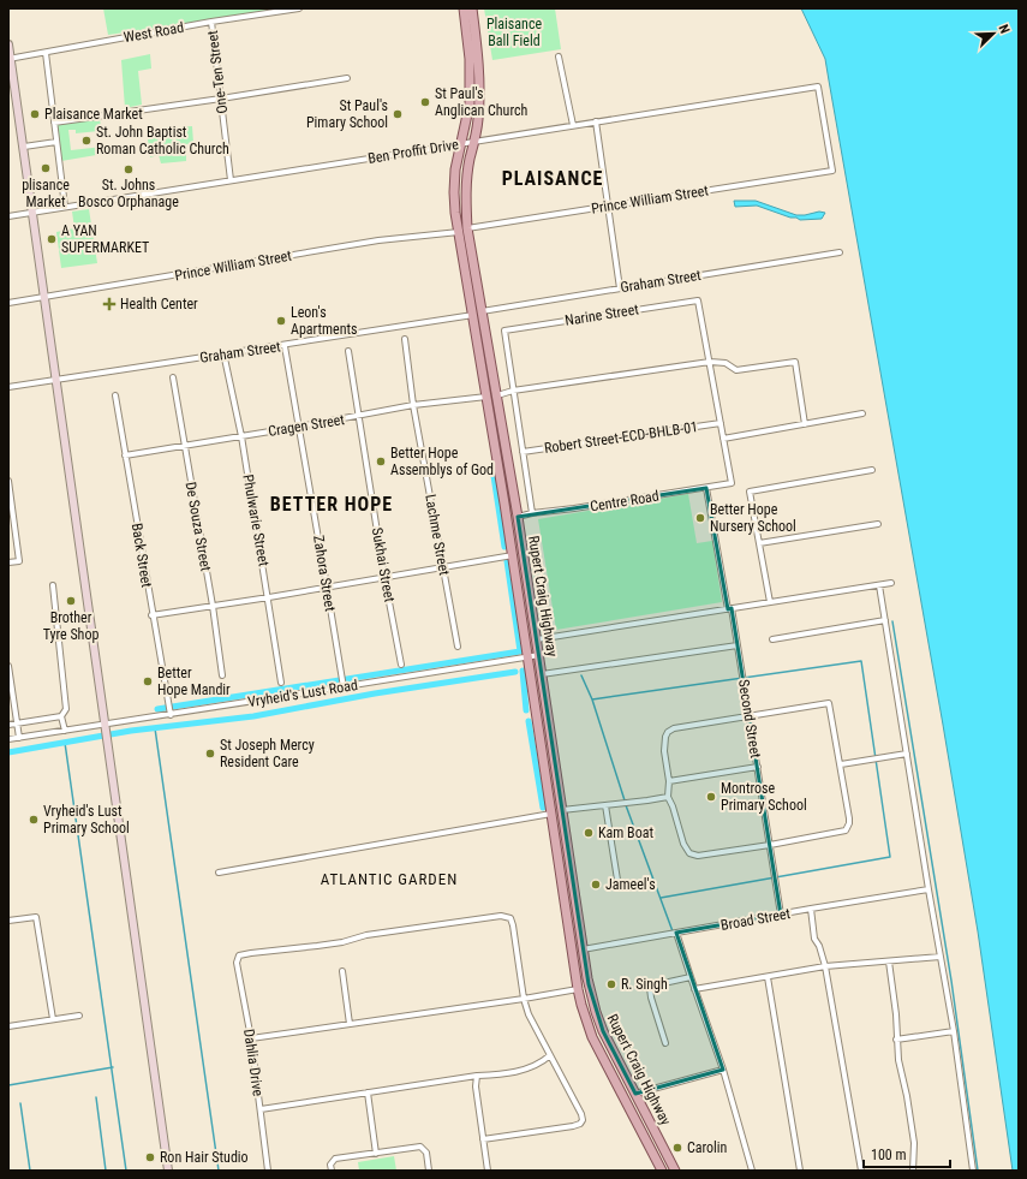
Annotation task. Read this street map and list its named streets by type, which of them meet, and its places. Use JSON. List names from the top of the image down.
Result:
{
  "streets": {
    "main road": ["Rupert Craig Highway"],
    "street": [
      "West Road",
      "One-Ten Street",
      "Ben Proffit Drive",
      "Prince William Street",
      "Graham Street",
      "Narine Street",
      "Cragen Street",
      "Robert Street-ECD-BHLB-01",
      "Centre Road",
      "Phulwarie Street",
      "De Souza Street",
      "Lachme Street",
      "Back Street",
      "Sukhai Street",
      "Zahora Street",
      "Vryheid's Lust Road",
      "Second Street",
      "Broad Street",
      "Dahlia Drive"
    ]
  },
  "crossings": [
    ["West Road", "One-Ten Street"],
    ["One-Ten Street", "Ben Proffit Drive"],
    ["Ben Proffit Drive", "Prince William Street"],
    ["Ben Proffit Drive", "Rupert Craig Highway"],
    ["Prince William Street", "Rupert Craig Highway"],
    ["Graham Street", "Zahora Street"],
    ["Graham Street", "Rupert Craig Highway"],
    ["Cragen Street", "Phulwarie Street"],
    ["Cragen Street", "De Souza Street"],
    ["Cragen Street", "Lachme Street"],
    ["Cragen Street", "Back Street"],
    ["Cragen Street", "Sukhai Street"],
    ["Cragen Street", "Zahora Street"],
    ["Cragen Street", "Rupert Craig Highway"],
    ["Centre Road", "Rupert Craig Highway"],
    ["Centre Road", "Second Street"],
    ["Back Street", "Vryheid's Lust Road"],
    ["Zahora Street", "Vryheid's Lust Road"],
    ["Rupert Craig Highway", "Vryheid's Lust Road"],
    ["Rupert Craig Highway", "Broad Street"],
    ["Second Street", "Broad Street"]
  ],
  "districts": ["PLAISANCE", "BETTER HOPE", "ATLANTIC GARDEN"],
  "parks": ["Plaisance Ball Field"],
  "places": {
    "other": [
      "St Paul's Anglican Church",
      "Plaisance Market",
      "St Paul's Pimary School",
      "St. John Baptist Roman Catholic Church",
      "plisance Market",
      "St. Johns Bosco Orphanage",
      "A YAN SUPERMARKET",
      "Leon's Apartments",
      "Better Hope Assemblys of God",
      "Better Hope Nursery School",
      "Brother Tyre Shop",
      "Better Hope Mandir",
      "St Joseph Mercy Resident Care",
      "Montrose Primary School",
      "Vryheid's Lust Primary School",
      "Kam Boat",
      "Jameel's",
      "R. Singh",
      "Carolin",
      "Ron Hair Studio"
    ],
    "health": ["Health Center"]
  },
  "scale_bar": "100 m",
  "north": "top right"
}
